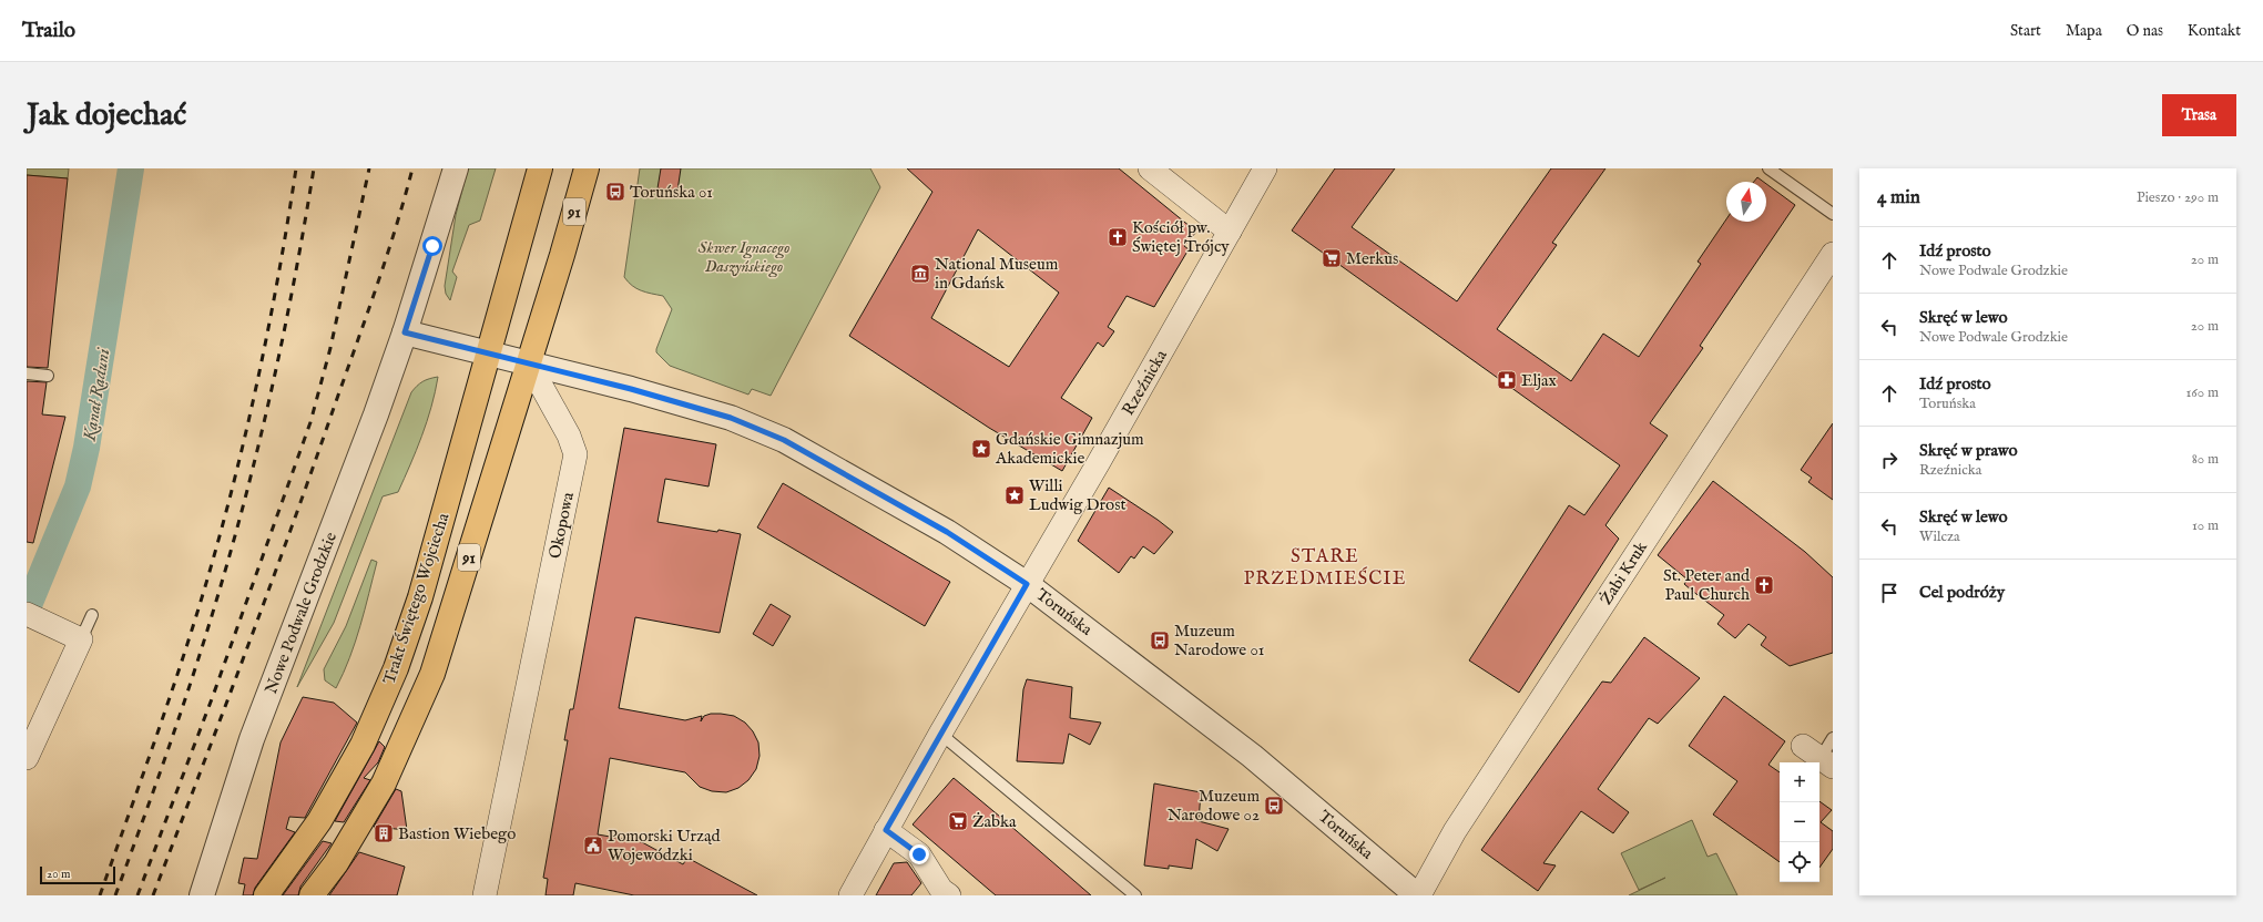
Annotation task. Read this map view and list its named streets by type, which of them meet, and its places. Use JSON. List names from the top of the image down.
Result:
{
  "streets": {
    "main road": ["91", "Trakt Świętego Wojciecha"],
    "street": [
      "Rzeźnicka",
      "Okopowa",
      "Żabi Kruk",
      "Toruńska",
      "Nowe Podwale Grodzkie"
    ]
  },
  "crossings": [
    ["91", "Okopowa"],
    ["91", "Trakt Świętego Wojciecha"],
    ["91", "Toruńska"],
    ["Rzeźnicka", "Toruńska"],
    ["Okopowa", "Toruńska"],
    ["Żabi Kruk", "Toruńska"],
    ["Trakt Świętego Wojciecha", "Toruńska"]
  ],
  "districts": ["STARE PRZEDMIEŚCIE"],
  "water": ["Kanał Raduni"],
  "parks": ["Skwer Ignacego Daszyńskiego"],
  "places": {
    "bus stop": ["Toruńska 01", "Muzeum Narodowe 01", "Muzeum Narodowe 02"],
    "church": ["Kościół pw. Świętej Trójcy", "St. Peter and Paul Church"],
    "supermarket": ["Merkus", "Żabka"],
    "museum": ["National Museum in Gdańsk"],
    "pharmacy": ["Eljax"],
    "place": ["Gdańskie Gimnazjum Akademickie", "Willi Ludwig Drost"],
    "building": ["Bastion Wiebego"],
    "public building": ["Pomorski Urząd Wojewódzki"]
  },
  "scale_bar": "20 m",
  "north": "top",
  "page": {
    "header": "Trailo",
    "nav": [
      "Start",
      "Mapa",
      "O nas",
      "Kontakt"
    ],
    "buttons": "Trasa",
    "title": "Jak dojechać",
    "heading": ["4 min", "Pieszo · 290 m"],
    "list": [
      ["Idź prosto", "Nowe Podwale Grodzkie", "20 m"],
      ["Skręć w lewo", "Nowe Podwale Grodzkie", "20 m"],
      ["Idź prosto", "Toruńska", "160 m"],
      ["Skręć w prawo", "Rzeźnicka", "80 m"],
      ["Skręć w lewo", "Wilcza", "10 m"],
      "Cel podróży"
    ],
    "map_buttons": ["+", "−"],
    "scale": "20 m"
  }
}
